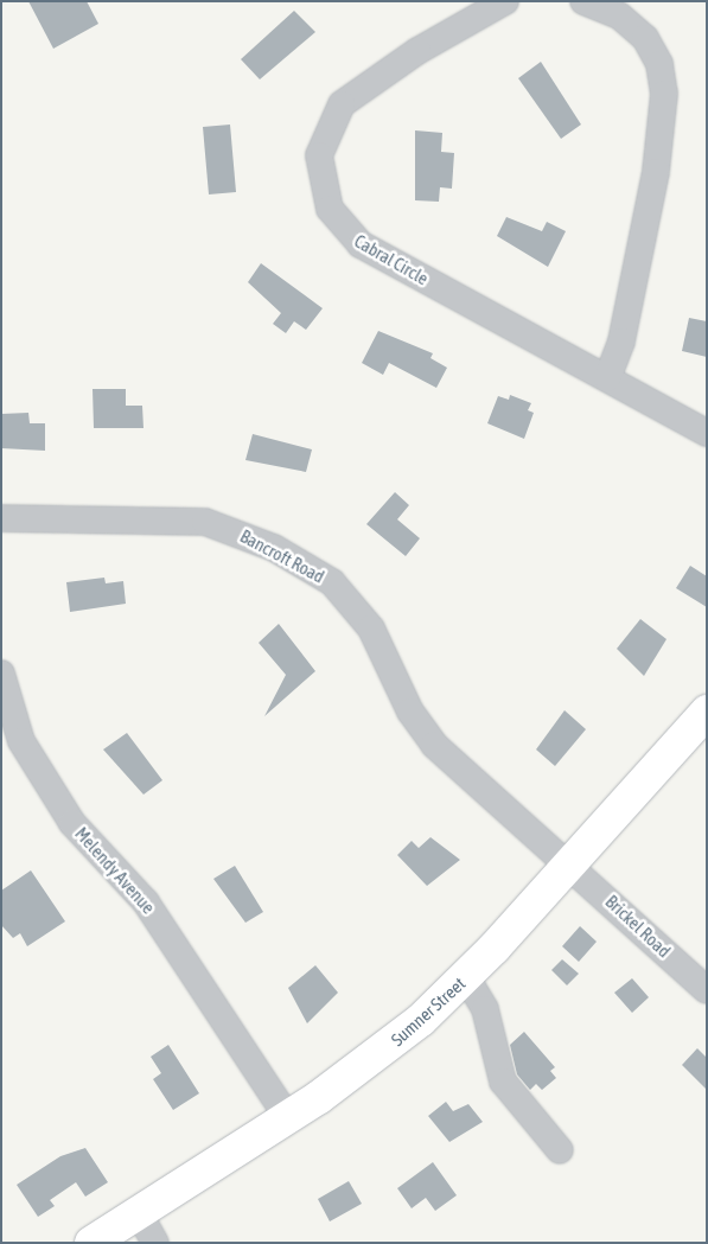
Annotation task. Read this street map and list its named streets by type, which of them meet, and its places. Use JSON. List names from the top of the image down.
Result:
{
  "streets": {
    "main road": ["Sumner Street"],
    "street": [
      "Cabral Circle",
      "Bancroft Road",
      "Melendy Avenue",
      "Brickel Road"
    ]
  },
  "crossings": [
    ["Bancroft Road", "Brickel Road"],
    ["Bancroft Road", "Sumner Street"],
    ["Melendy Avenue", "Sumner Street"],
    ["Brickel Road", "Sumner Street"]
  ]
}
